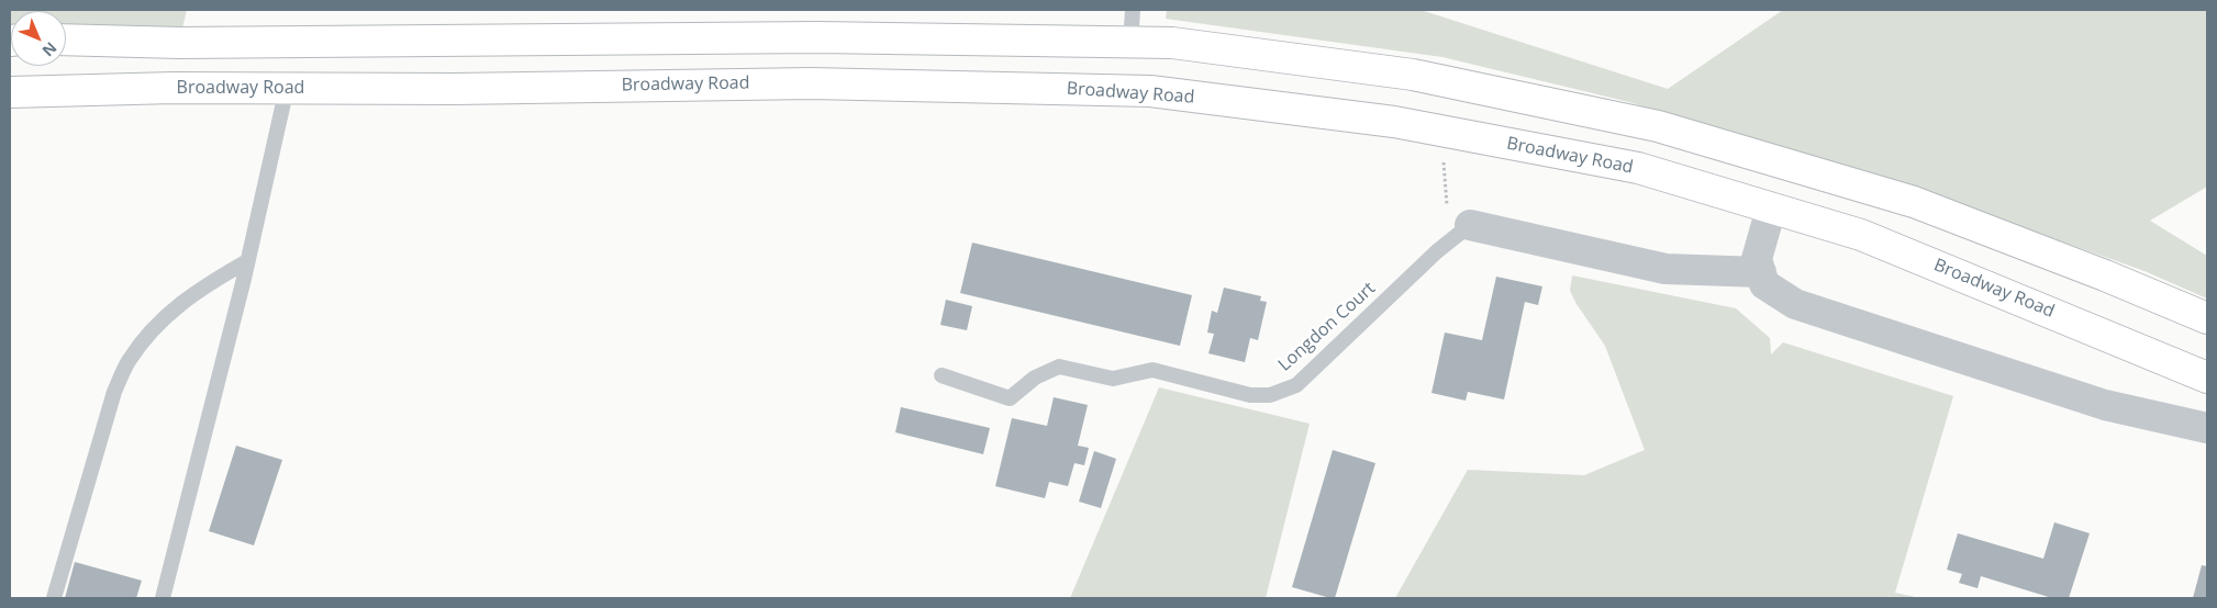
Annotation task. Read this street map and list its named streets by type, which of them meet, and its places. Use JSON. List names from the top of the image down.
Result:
{
  "streets": {
    "highway": ["Broadway Road"],
    "lane": ["Longdon Court"]
  },
  "north": "bottom right"
}
